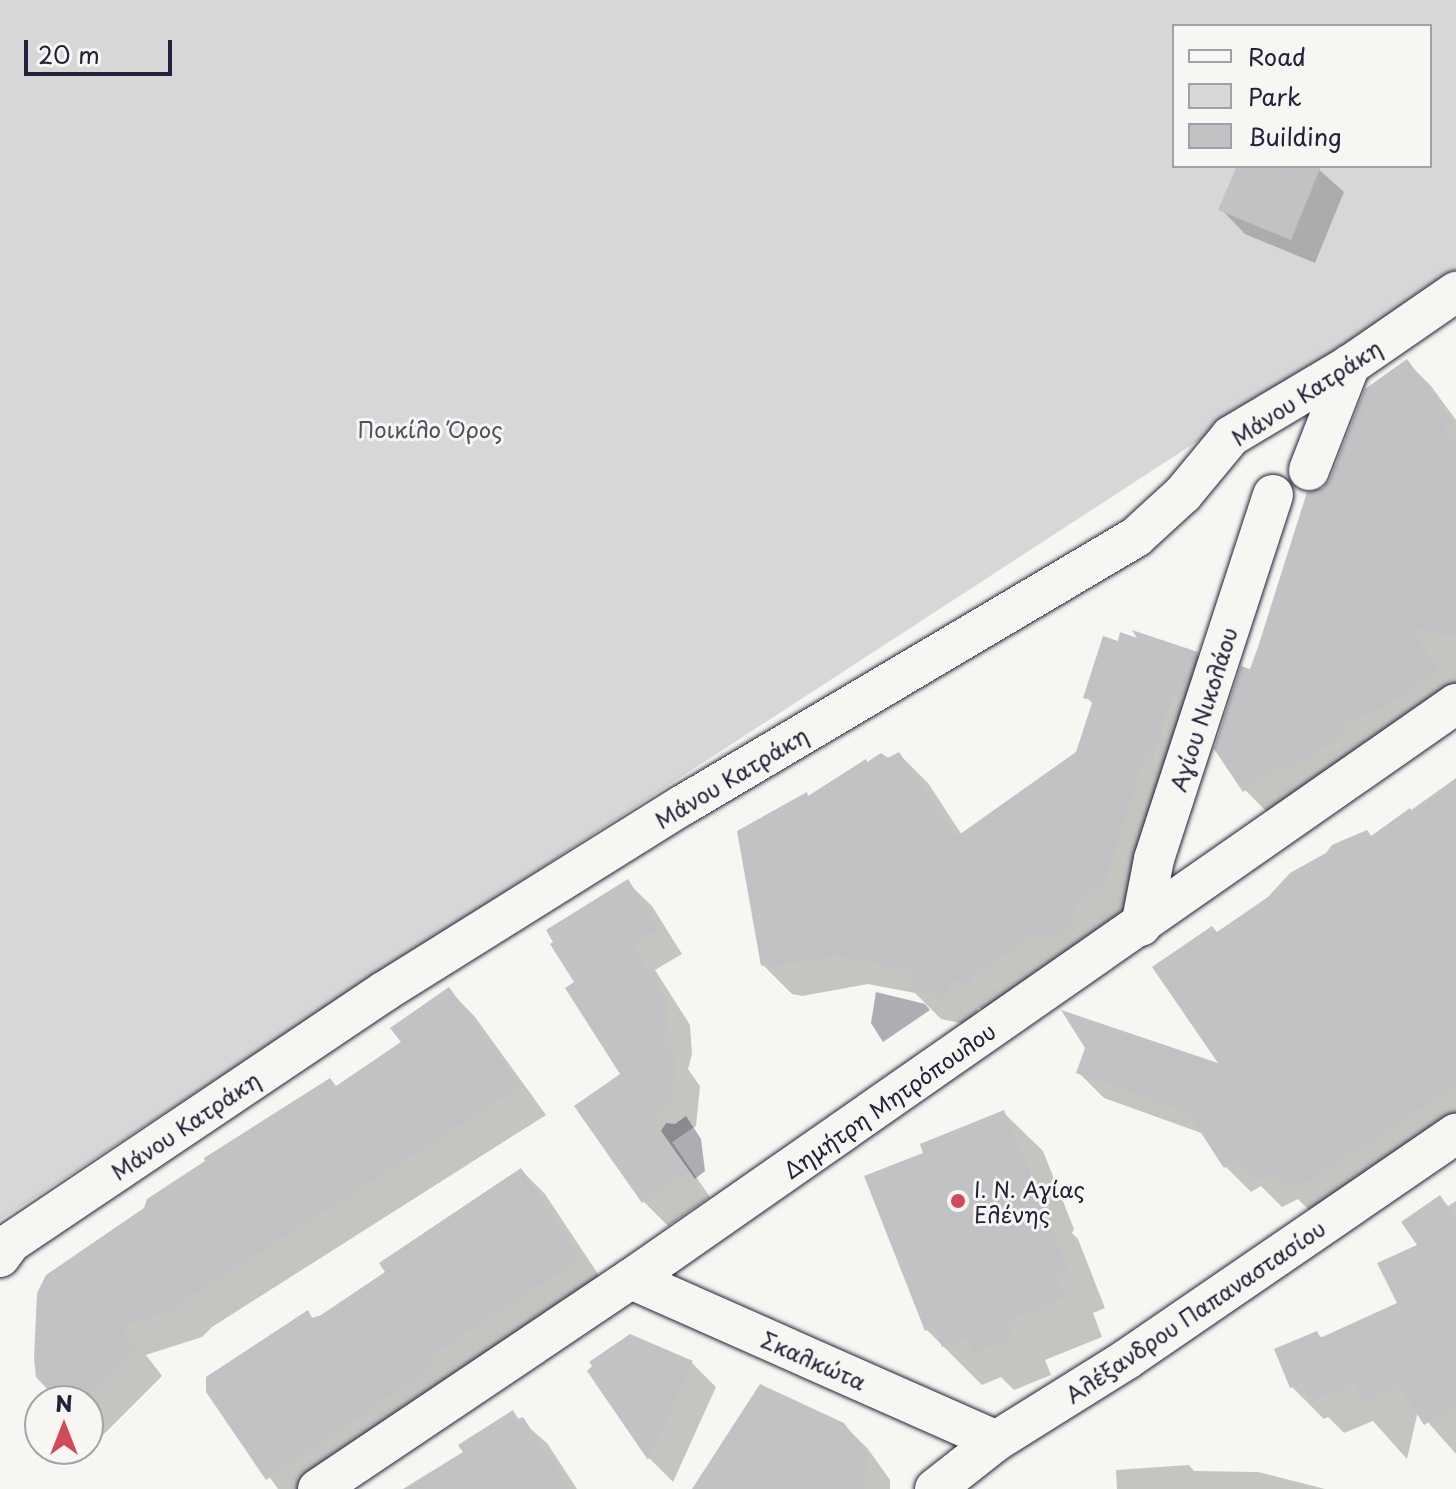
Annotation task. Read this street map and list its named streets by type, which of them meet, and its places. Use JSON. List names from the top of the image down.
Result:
{
  "streets": {
    "street": [
      "Μάνου Κατράκη",
      "Αγίου Νικολάου",
      "Δημήτρη Μητρόπουλου",
      "Αλέξανδρου Παπαναστασίου",
      "Σκαλκώτα"
    ]
  },
  "crossings": [
    ["Αγίου Νικολάου", "Δημήτρη Μητρόπουλου"],
    ["Δημήτρη Μητρόπουλου", "Σκαλκώτα"],
    ["Αλέξανδρου Παπαναστασίου", "Σκαλκώτα"]
  ],
  "parks": ["Ποικίλο Όρος"],
  "places": ["Ι. Ν. Αγίας Ελένης"],
  "legend": ["Road", "Park", "Building"],
  "scale_bar": "20 m",
  "north": "top"
}
